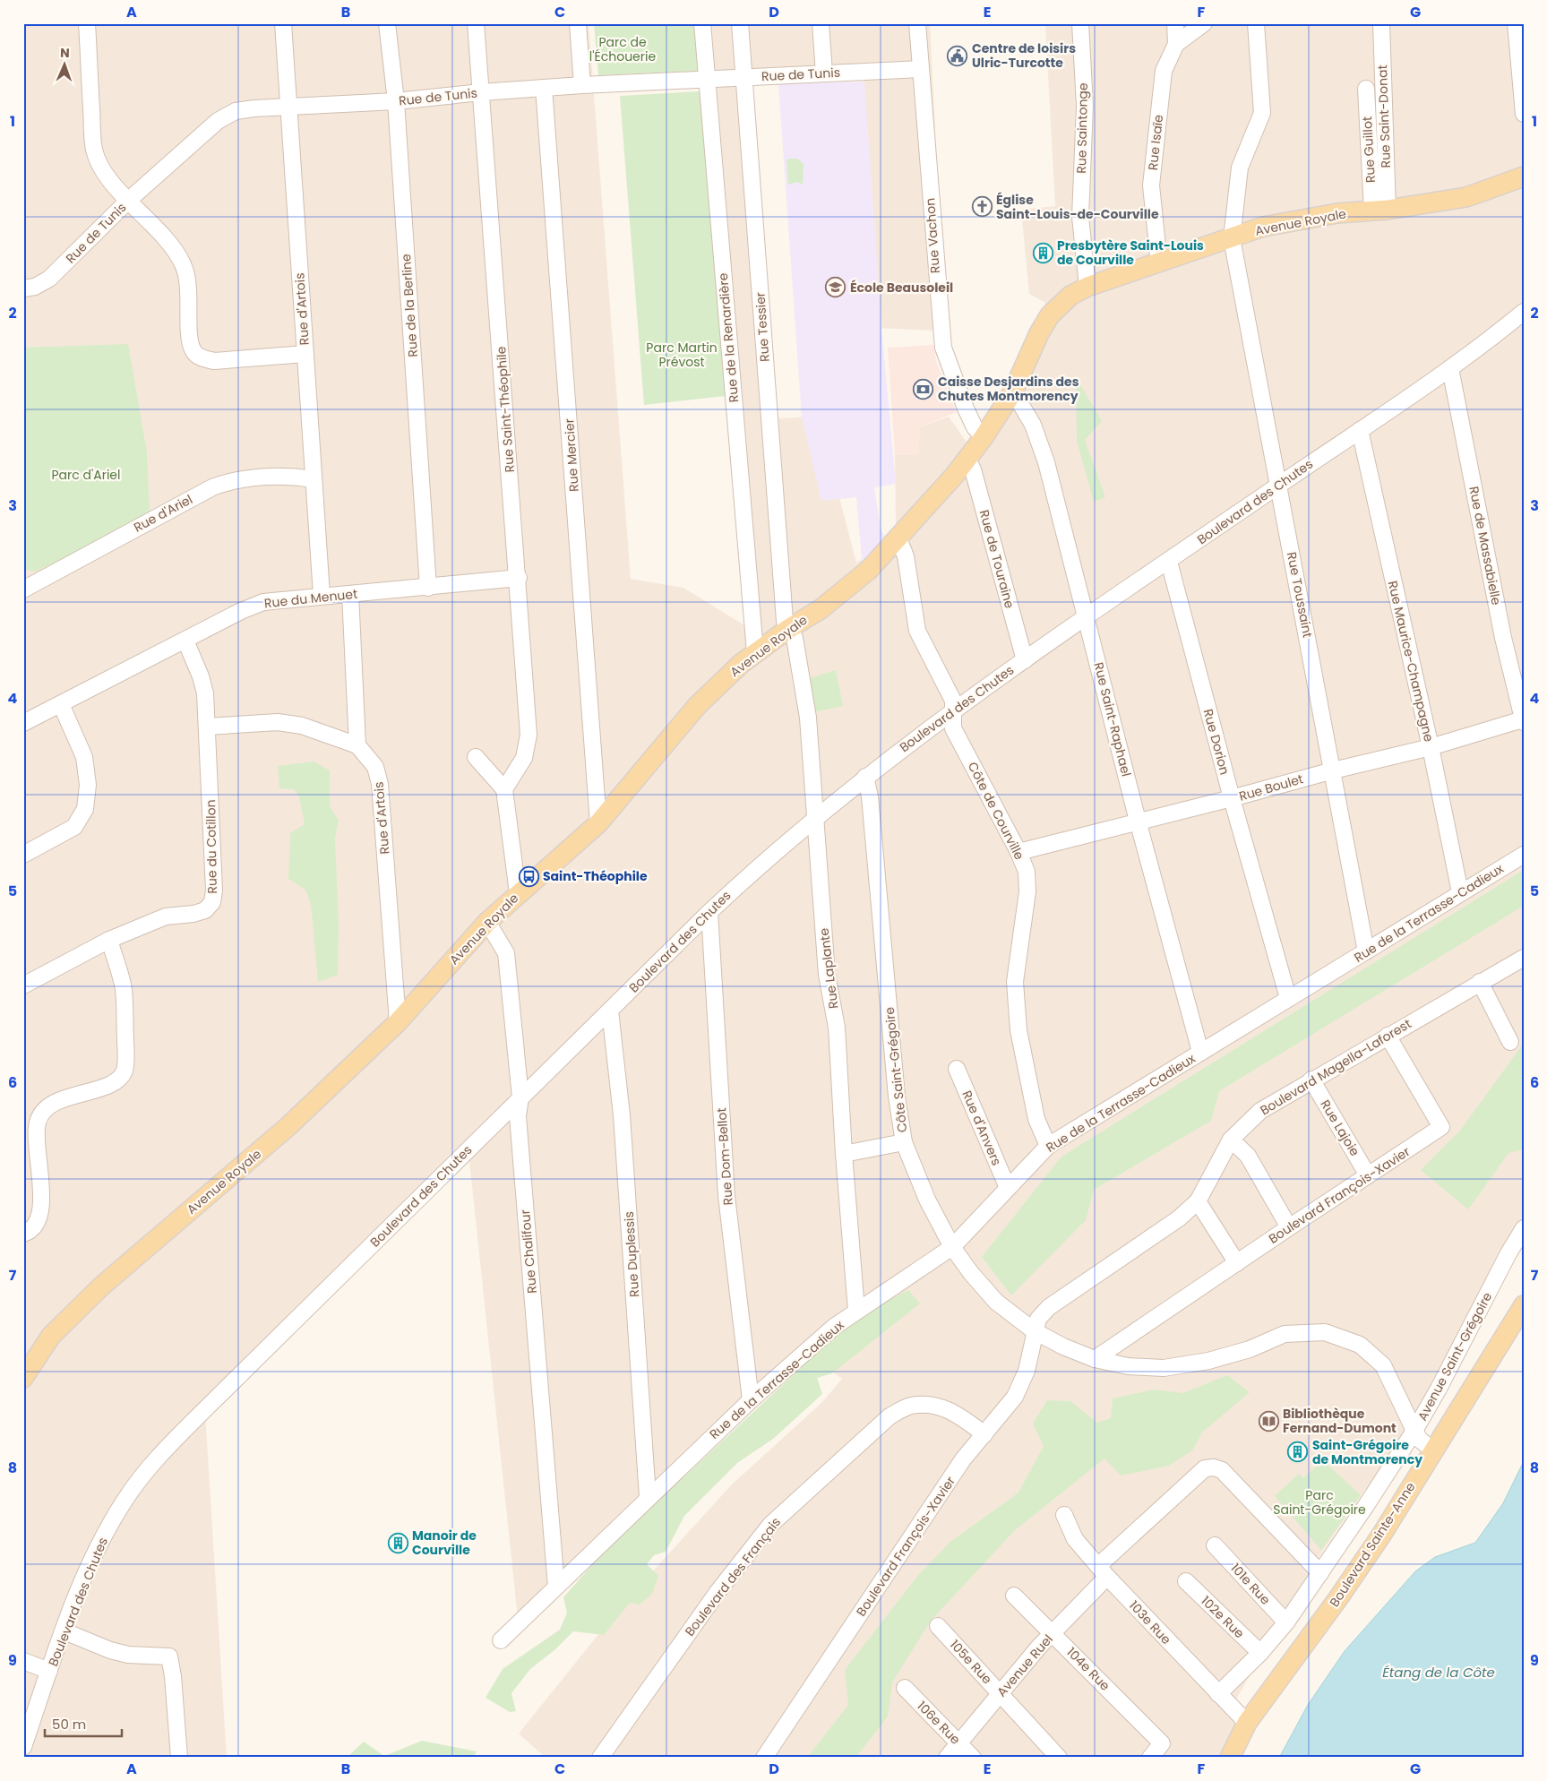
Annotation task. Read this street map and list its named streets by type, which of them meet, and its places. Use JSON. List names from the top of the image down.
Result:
{
  "streets": {
    "main road": ["Avenue Royale", "Boulevard Sainte-Anne"],
    "street": [
      "Rue de Tunis",
      "Rue Saint-Donat",
      "Rue Saintonge",
      "Rue Isaïe",
      "Rue Guillot",
      "Rue Vachon",
      "Rue de la Berline",
      "Rue d'Artois",
      "Rue Tessier",
      "Rue de la Renardière",
      "Rue Saint-Théophile",
      "Rue Mercier",
      "Boulevard des Chutes",
      "Rue d'Ariel",
      "Rue de Massabielle",
      "Rue de Touraine",
      "Rue Toussaint",
      "Rue du Menuet",
      "Rue Maurice-Champagne",
      "Rue Saint-Raphael",
      "Rue Dorion",
      "Rue Boulet",
      "Côte de Courville",
      "Rue du Cotillon",
      "Rue de la Terrasse-Cadieux",
      "Rue Laplante",
      "Boulevard Magella-Laforest",
      "Côte Saint-Grégoire",
      "Rue d'Anvers",
      "Rue Lajoie",
      "Rue Dom-Bellot",
      "Boulevard François-Xavier",
      "Rue Chalifour",
      "Rue Duplessis",
      "Avenue Saint-Grégoire",
      "Boulevard des Français",
      "101e Rue",
      "102e Rue",
      "103e Rue",
      "105e Rue",
      "Avenue Ruel",
      "104e Rue",
      "106e Rue"
    ]
  },
  "crossings": [
    ["Rue de Tunis", "Rue Vachon"],
    ["Rue de Tunis", "Rue de la Berline"],
    ["Rue de Tunis", "Rue d'Artois"],
    ["Rue de Tunis", "Rue Tessier"],
    ["Rue de Tunis", "Rue de la Renardière"],
    ["Rue de Tunis", "Rue Saint-Théophile"],
    ["Rue de Tunis", "Rue Mercier"],
    ["Rue Saint-Donat", "Rue Guillot"],
    ["Rue Saint-Donat", "Avenue Royale"],
    ["Rue Saintonge", "Avenue Royale"],
    ["Rue Isaïe", "Avenue Royale"],
    ["Rue Guillot", "Avenue Royale"],
    ["Avenue Royale", "Rue Vachon"],
    ["Avenue Royale", "Rue d'Artois"],
    ["Avenue Royale", "Rue Tessier"],
    ["Avenue Royale", "Rue de la Renardière"],
    ["Avenue Royale", "Rue Mercier"],
    ["Avenue Royale", "Rue de Touraine"],
    ["Avenue Royale", "Rue Toussaint"],
    ["Avenue Royale", "Rue Saint-Raphael"],
    ["Avenue Royale", "Côte de Courville"],
    ["Avenue Royale", "Rue Laplante"],
    ["Avenue Royale", "Rue Chalifour"],
    ["Rue de la Berline", "Rue du Menuet"],
    ["Rue d'Artois", "Rue d'Ariel"],
    ["Rue d'Artois", "Rue du Menuet"],
    ["Rue Tessier", "Rue Laplante"],
    ["Rue Saint-Théophile", "Rue du Menuet"],
    ["Boulevard des Chutes", "Rue de Massabielle"],
    ["Boulevard des Chutes", "Rue de Touraine"],
    ["Boulevard des Chutes", "Rue Toussaint"],
    ["Boulevard des Chutes", "Rue Maurice-Champagne"],
    ["Boulevard des Chutes", "Rue Saint-Raphael"],
    ["Boulevard des Chutes", "Rue Dorion"],
    ["Boulevard des Chutes", "Côte de Courville"],
    ["Boulevard des Chutes", "Rue Laplante"],
    ["Boulevard des Chutes", "Côte Saint-Grégoire"],
    ["Boulevard des Chutes", "Rue Dom-Bellot"],
    ["Boulevard des Chutes", "Rue Chalifour"],
    ["Boulevard des Chutes", "Rue Duplessis"],
    ["Rue de Massabielle", "Rue Boulet"],
    ["Rue Toussaint", "Rue Boulet"],
    ["Rue Toussaint", "Rue de la Terrasse-Cadieux"],
    ["Rue du Menuet", "Rue du Cotillon"],
    ["Rue Maurice-Champagne", "Rue Boulet"],
    ["Rue Maurice-Champagne", "Rue de la Terrasse-Cadieux"],
    ["Rue Saint-Raphael", "Rue Boulet"],
    ["Rue Saint-Raphael", "Rue de la Terrasse-Cadieux"],
    ["Rue Dorion", "Rue Boulet"],
    ["Rue Dorion", "Rue de la Terrasse-Cadieux"],
    ["Rue Boulet", "Côte de Courville"],
    ["Côte de Courville", "Rue de la Terrasse-Cadieux"],
    ["Rue de la Terrasse-Cadieux", "Rue Laplante"],
    ["Rue de la Terrasse-Cadieux", "Côte Saint-Grégoire"],
    ["Rue de la Terrasse-Cadieux", "Rue d'Anvers"],
    ["Rue de la Terrasse-Cadieux", "Rue Dom-Bellot"],
    ["Rue de la Terrasse-Cadieux", "Rue Chalifour"],
    ["Rue de la Terrasse-Cadieux", "Rue Duplessis"],
    ["Boulevard Magella-Laforest", "Côte Saint-Grégoire"],
    ["Boulevard Magella-Laforest", "Rue Lajoie"],
    ["Boulevard Magella-Laforest", "Boulevard François-Xavier"],
    ["Côte Saint-Grégoire", "Boulevard François-Xavier"],
    ["Côte Saint-Grégoire", "Avenue Saint-Grégoire"],
    ["Côte Saint-Grégoire", "Boulevard Sainte-Anne"],
    ["Rue Lajoie", "Boulevard François-Xavier"],
    ["Boulevard François-Xavier", "Boulevard des Français"],
    ["Avenue Saint-Grégoire", "101e Rue"],
    ["Avenue Saint-Grégoire", "102e Rue"],
    ["Avenue Saint-Grégoire", "103e Rue"],
    ["Avenue Saint-Grégoire", "Avenue Ruel"],
    ["Boulevard Sainte-Anne", "103e Rue"],
    ["103e Rue", "Avenue Ruel"],
    ["105e Rue", "Avenue Ruel"],
    ["Avenue Ruel", "104e Rue"],
    ["Avenue Ruel", "106e Rue"]
  ],
  "water": ["Étang de la Côte"],
  "parks": [
    "Parc de l'Échouerie",
    "Parc Martin Prévost",
    "Parc d'Ariel",
    "Parc Saint-Grégoire"
  ],
  "places": {
    "public building": ["Centre de loisirs Ulric-Turcotte"],
    "church": ["Église Saint-Louis-de-Courville"],
    "building": ["Presbytère Saint-Louis de Courville", "Saint-Grégoire de Montmorency", "Manoir de Courville"],
    "school or university": ["École Beausoleil"],
    "bank": ["Caisse Desjardins des Chutes Montmorency"],
    "bus stop": ["Saint-Théophile"],
    "library": ["Bibliothèque Fernand-Dumont"]
  },
  "scale_bar": "50 m",
  "north": "top",
  "grid": {
    "columns": [
      "A",
      "B",
      "C",
      "D",
      "E",
      "F",
      "G"
    ],
    "rows": [
      "1",
      "2",
      "3",
      "4",
      "5",
      "6",
      "7",
      "8",
      "9"
    ]
  }
}
